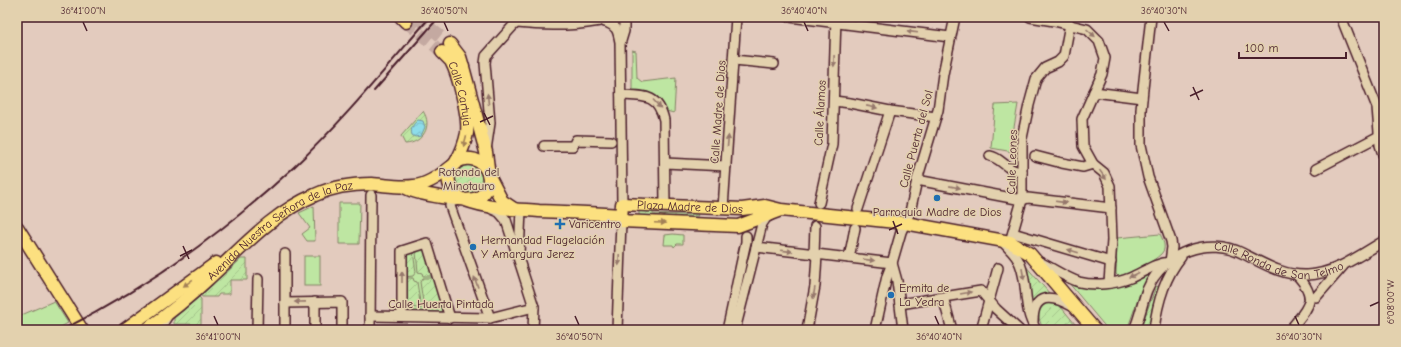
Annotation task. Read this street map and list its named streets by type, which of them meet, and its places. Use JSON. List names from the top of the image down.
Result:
{
  "streets": {
    "main road": [
      "Calle Cartuja",
      "Plaza Madre de Dios",
      "Avenida Nuestra Señora de la Paz",
      "Calle Ronda de San Telmo"
    ],
    "street": [
      "Calle Madre de Dios",
      "Calle Álamos",
      "Calle Puerta del Sol",
      "Calle Leones",
      "Calle Huerta Pintada"
    ]
  },
  "crossings": [
    ["Calle Cartuja", "Plaza Madre de Dios"],
    ["Calle Cartuja", "Avenida Nuestra Señora de la Paz"],
    ["Calle Madre de Dios", "Plaza Madre de Dios"],
    ["Calle Leones", "Calle Ronda de San Telmo"],
    ["Plaza Madre de Dios", "Avenida Nuestra Señora de la Paz"]
  ],
  "one_way": ["Calle Madre de Dios", "Calle Álamos"],
  "parks": ["Rotonda del Minotauro"],
  "places": {
    "other": ["Parroquia Madre de Dios", "Hermandad Flagelación Y Amargura Jerez", "Ermita de La Yedra"],
    "health": ["Varicentro"]
  },
  "scale_bar": "100 m",
  "coordinates": [
    "36°41'00\"N",
    "36°40'50\"N",
    "36°40'40\"N",
    "36°40'30\"N",
    "6°08'00\"W"
  ]
}
